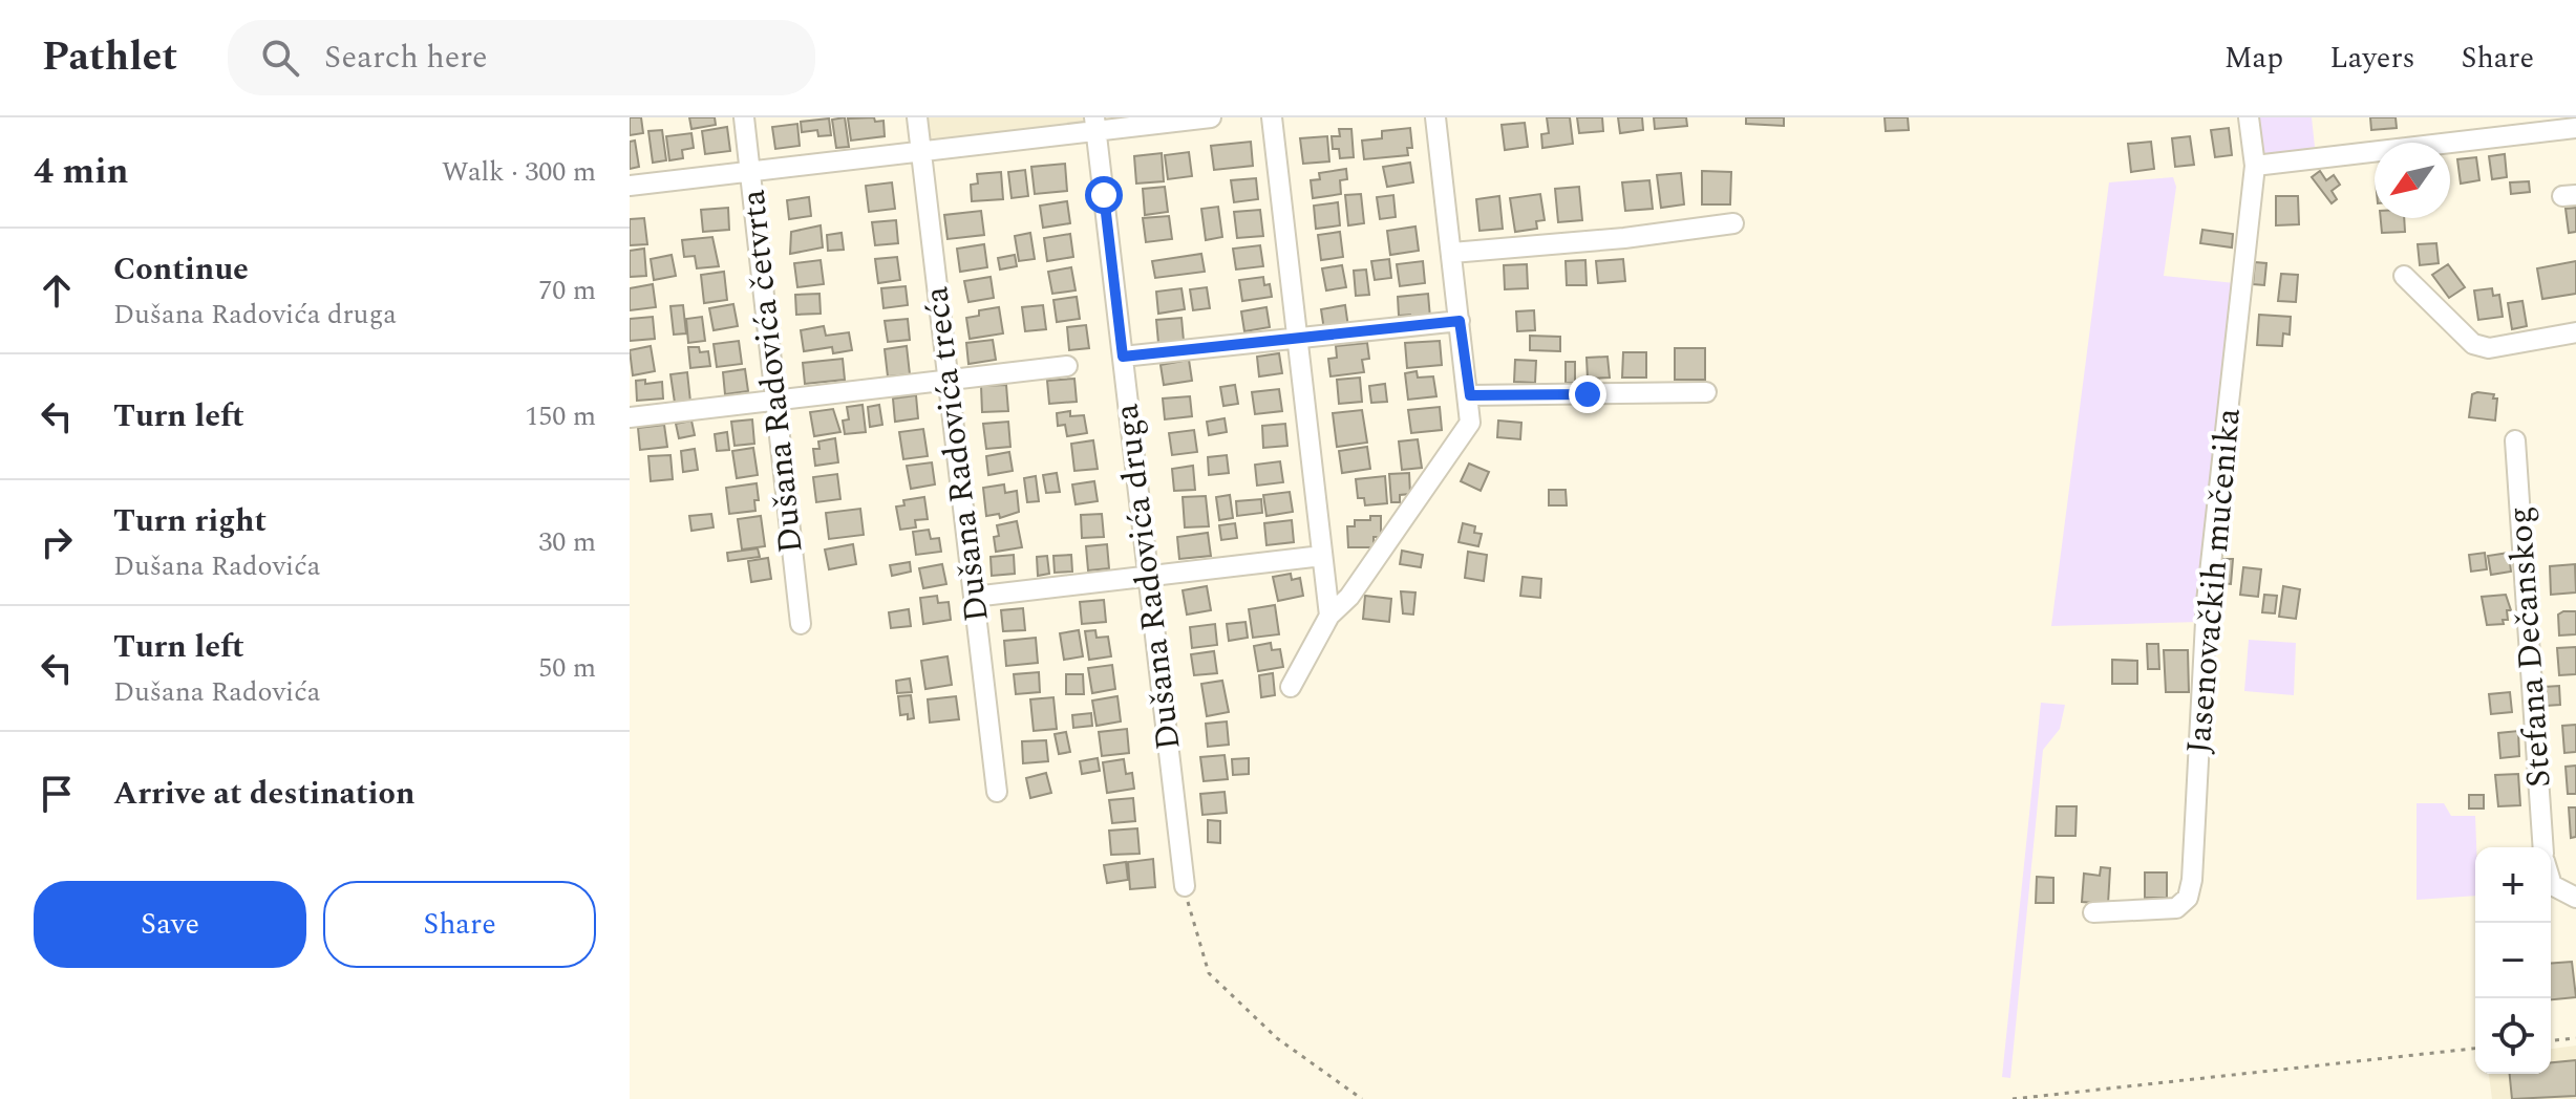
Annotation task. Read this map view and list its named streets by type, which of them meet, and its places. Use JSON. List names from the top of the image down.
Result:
{
  "streets": {
    "street": [
      "Dušana Radovića četvrta",
      "Dušana Radovića treća",
      "Dušana Radovića druga",
      "Jasenovačkih mučenika",
      "Stefana Dečanskog"
    ]
  },
  "north": "bottom left",
  "page": {
    "header": "Pathlet",
    "search": "Search here",
    "nav": ["Map", "Layers", "Share"],
    "heading": ["4 min", "Walk · 300 m"],
    "list": [
      ["Continue", "Dušana Radovića druga", "70 m"],
      ["Turn left", "150 m"],
      ["Turn right", "Dušana Radovića", "30 m"],
      ["Turn left", "Dušana Radovića", "50 m"],
      "Arrive at destination"
    ],
    "map_buttons": ["+", "−"],
    "buttons": ["Save", "Share"]
  }
}
